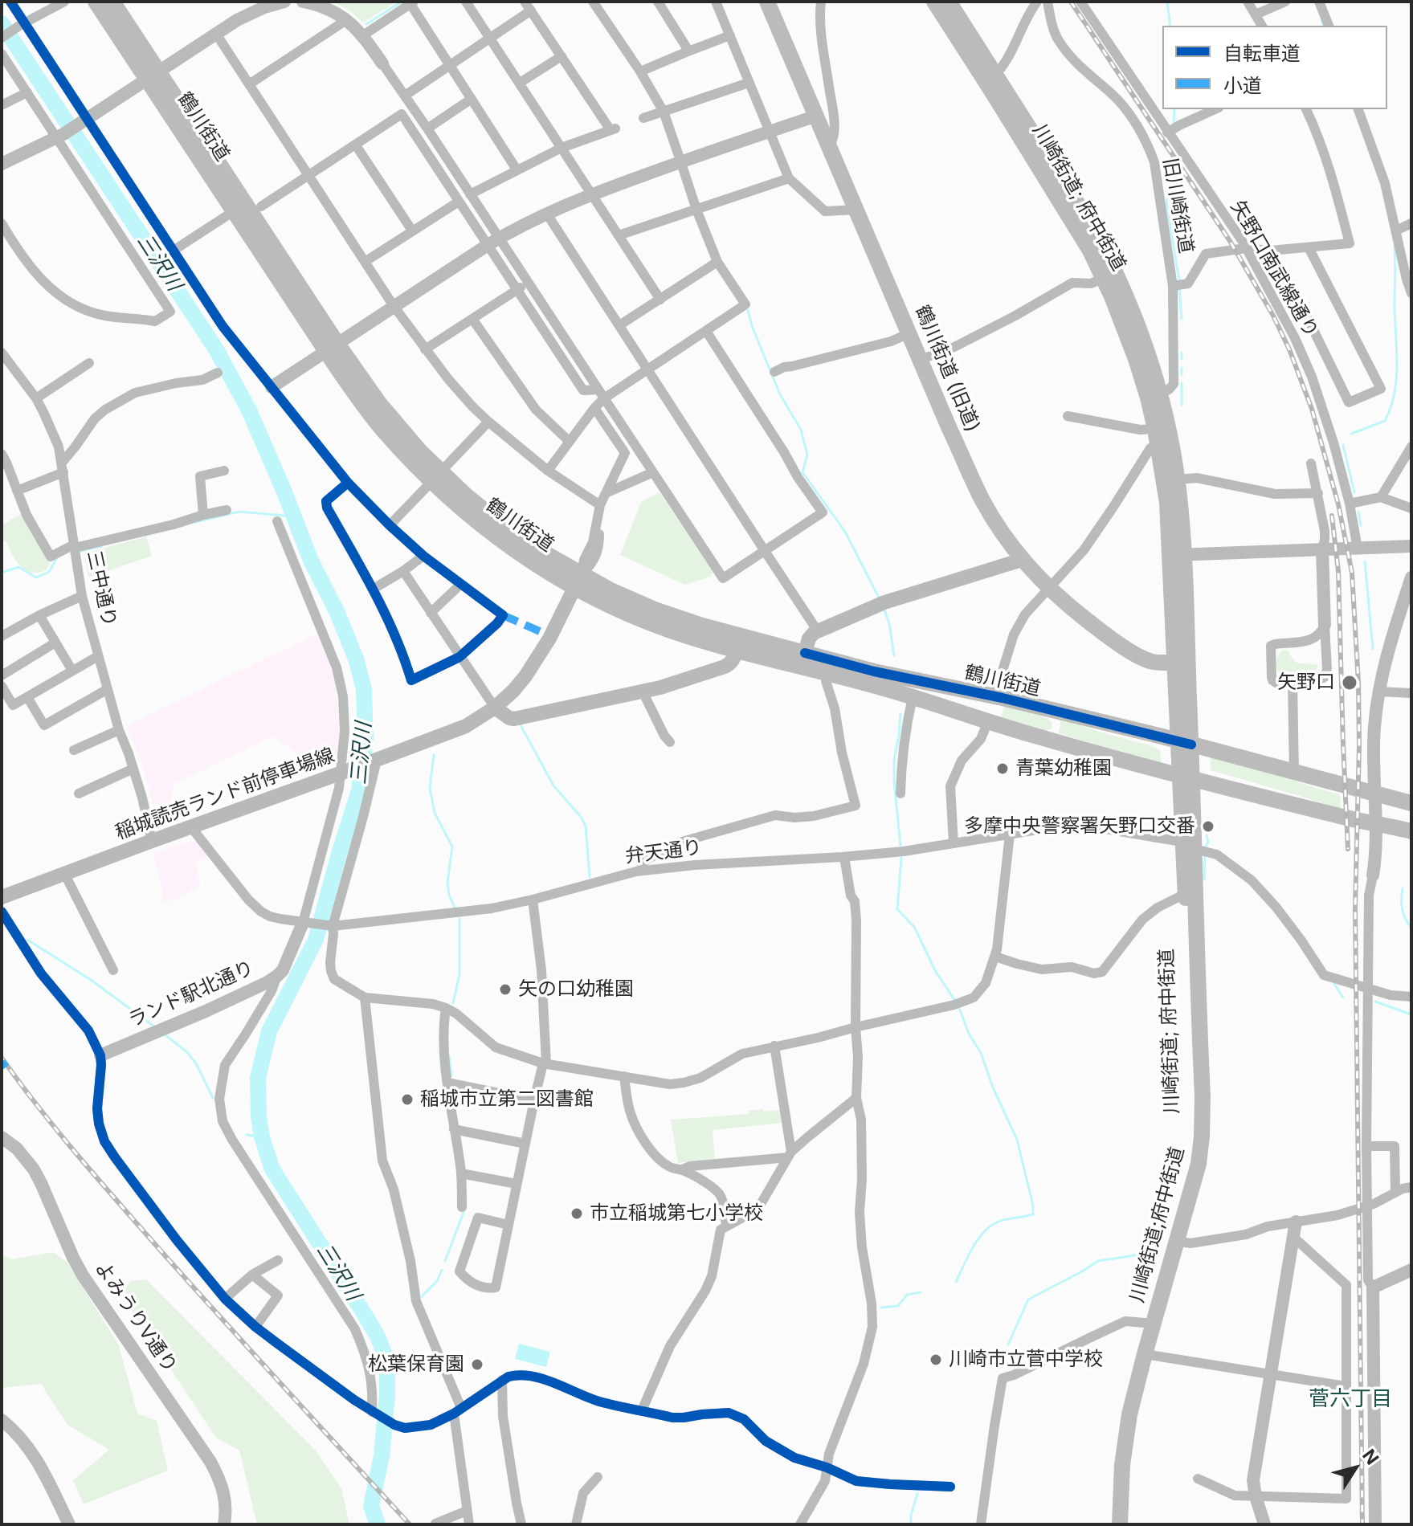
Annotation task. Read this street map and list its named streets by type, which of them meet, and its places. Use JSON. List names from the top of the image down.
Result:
{
  "streets": {
    "main road": [
      "鶴川街道",
      "川崎街道; 府中街道",
      "鶴川街道 (旧道)",
      "稲城読売ランド前停車場線",
      "川崎街道;府中街道"
    ],
    "street": [
      "旧川崎街道",
      "矢野口南武線通り",
      "三中通り",
      "弁天通り",
      "ランド駅北通り",
      "よみうりV通り"
    ]
  },
  "crossings": [
    ["鶴川街道", "川崎街道; 府中街道"],
    ["鶴川街道", "稲城読売ランド前停車場線"],
    ["鶴川街道", "川崎街道;府中街道"],
    ["川崎街道; 府中街道", "旧川崎街道"],
    ["川崎街道; 府中街道", "鶴川街道 (旧道)"],
    ["川崎街道; 府中街道", "弁天通り"],
    ["川崎街道; 府中街道", "川崎街道;府中街道"],
    ["三中通り", "稲城読売ランド前停車場線"],
    ["稲城読売ランド前停車場線", "弁天通り"],
    ["弁天通り", "ランド駅北通り"],
    ["弁天通り", "川崎街道;府中街道"]
  ],
  "districts": ["菅六丁目"],
  "water": ["三沢川"],
  "places": [
    "矢野口",
    "青葉幼稚園",
    "多摩中央警察署矢野口交番",
    "矢の口幼稚園",
    "稲城市立第二図書館",
    "市立稲城第七小学校",
    "川崎市立菅中学校",
    "松葉保育園"
  ],
  "legend": ["自転車道", "小道"],
  "north": "top right"
}
